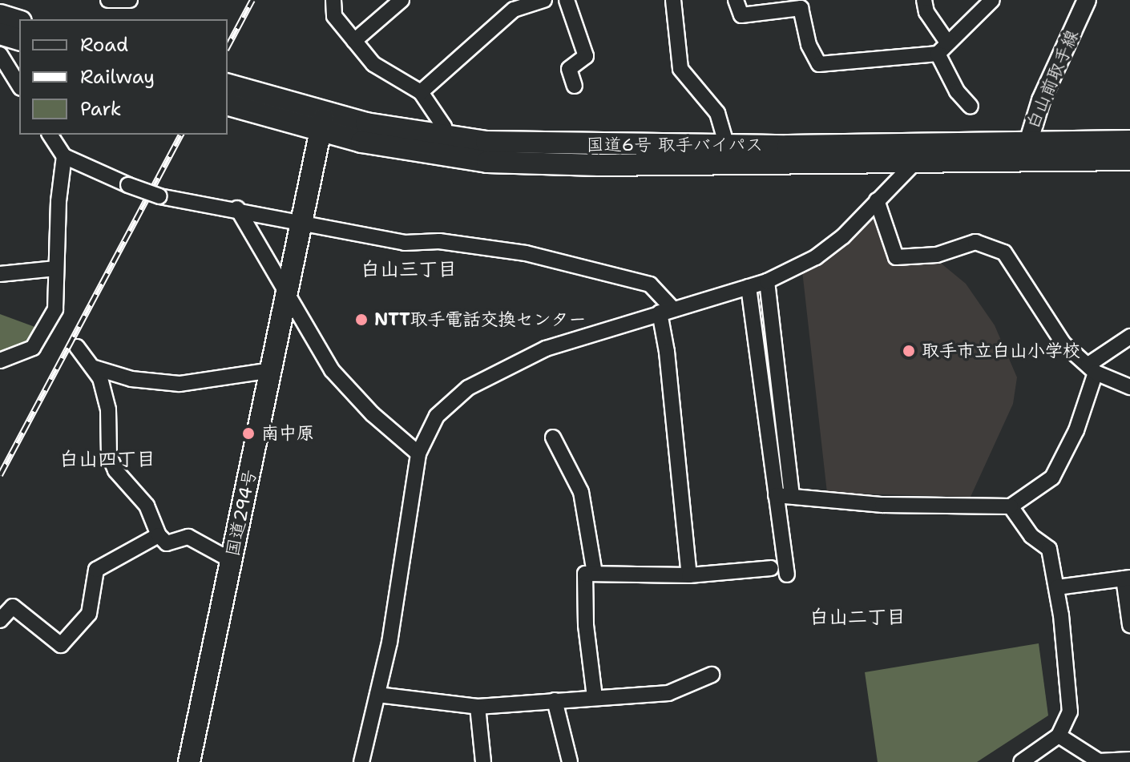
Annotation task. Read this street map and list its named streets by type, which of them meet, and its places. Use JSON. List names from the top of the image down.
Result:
{
  "streets": {
    "highway": ["国道6号 取手バイパス", "国道294号"],
    "main road": ["白山前取手線"]
  },
  "crossings": [
    ["白山前取手線", "国道6号 取手バイパス"],
    ["国道6号 取手バイパス", "国道294号"]
  ],
  "districts": ["白山三丁目", "白山四丁目", "白山二丁目"],
  "places": ["NTT取手電話交換センター", "取手市立白山小学校", "南中原"],
  "legend": ["Road", "Railway", "Park"]
}
